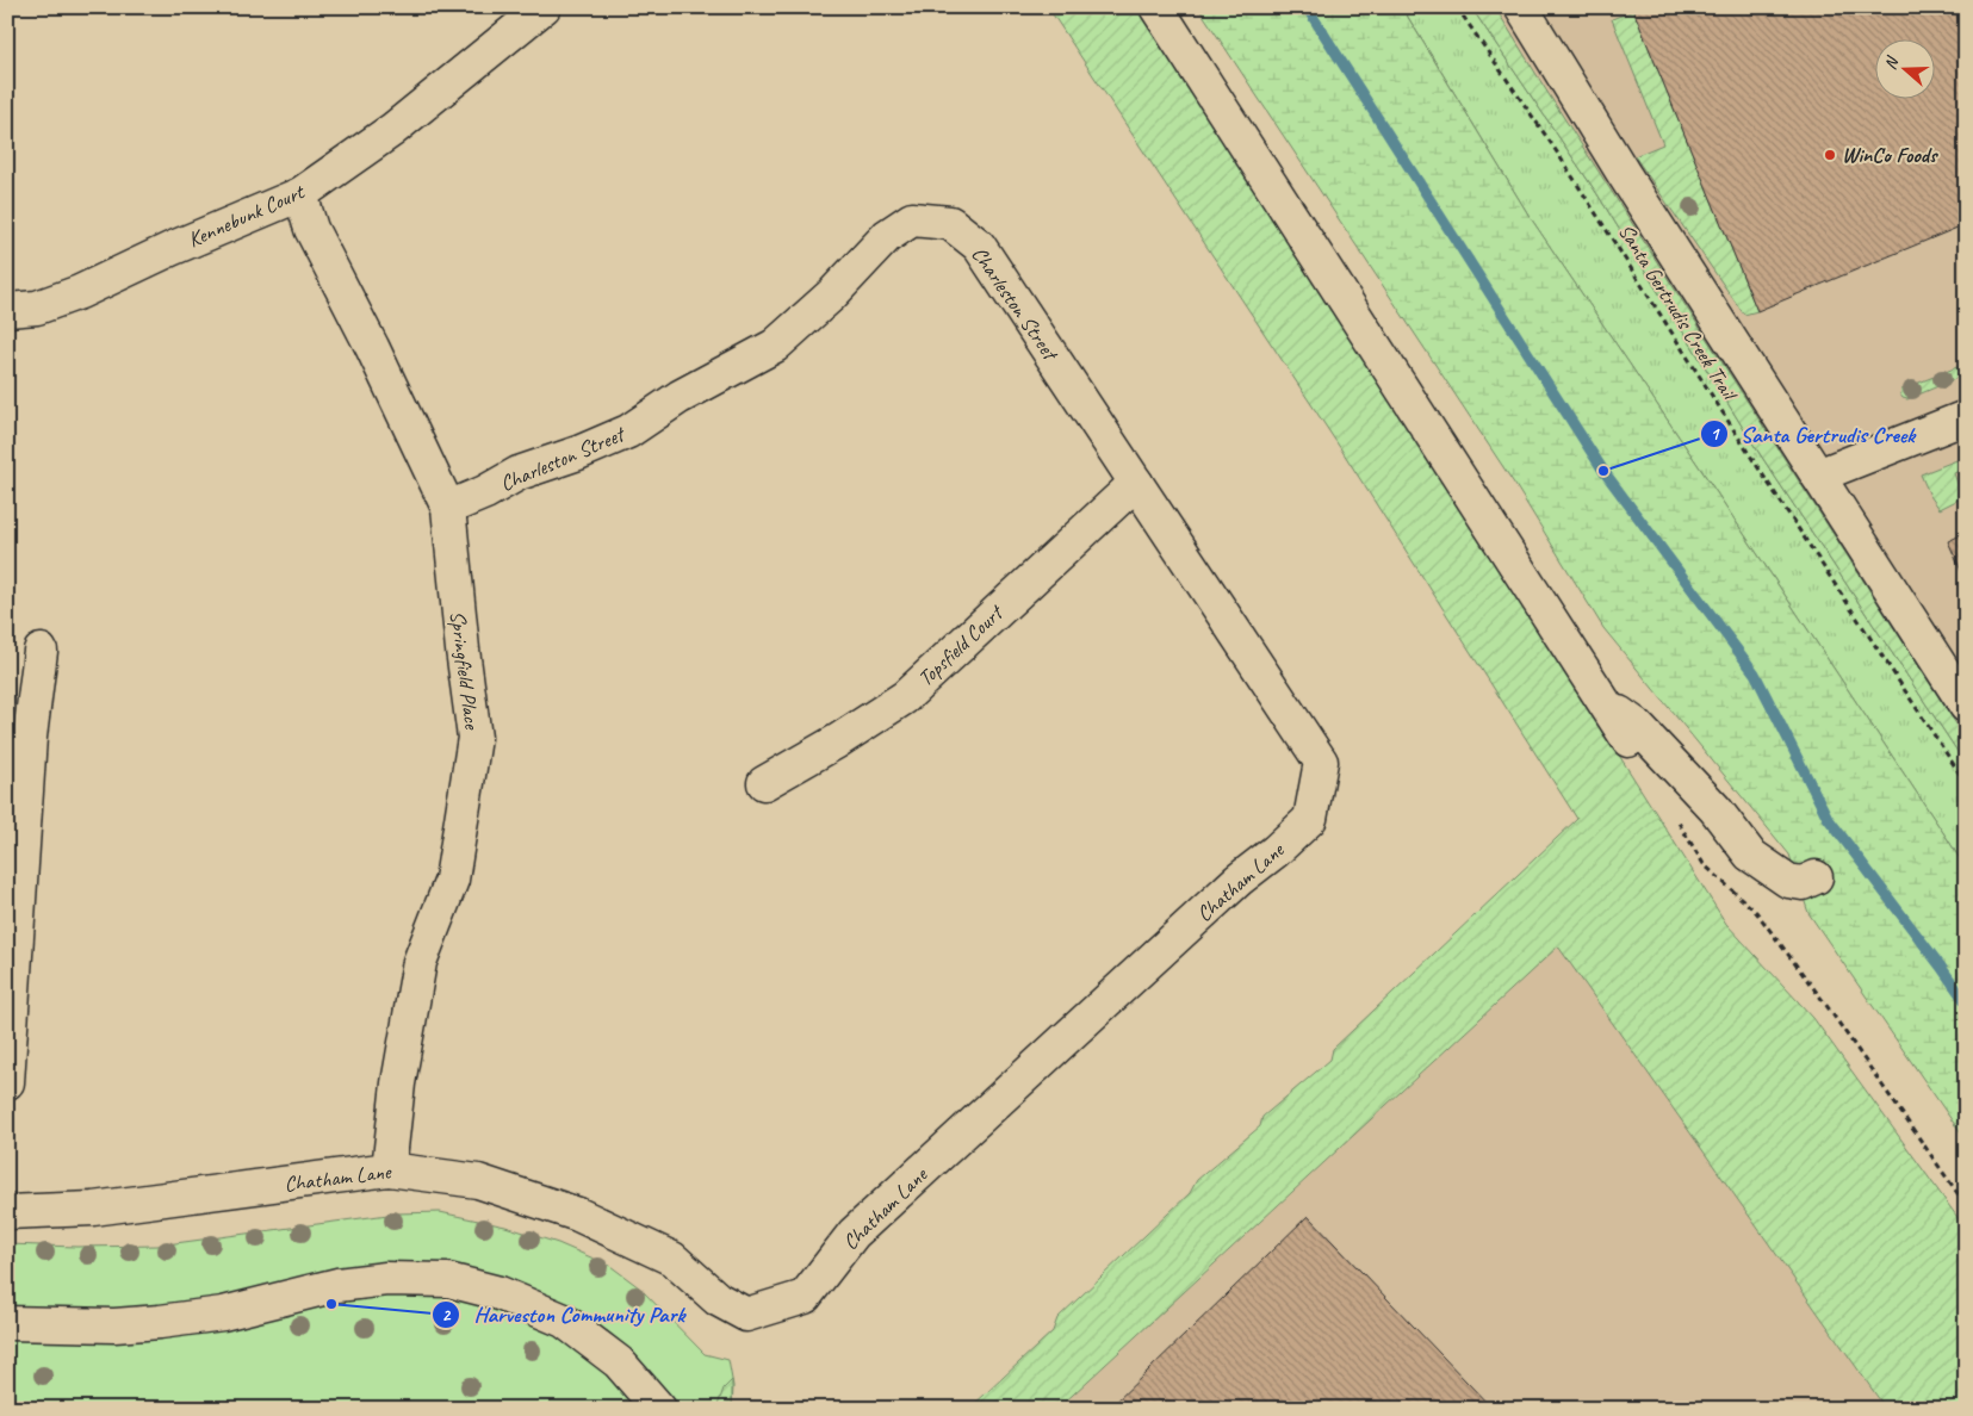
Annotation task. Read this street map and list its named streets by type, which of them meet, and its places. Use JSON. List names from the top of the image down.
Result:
{
  "streets": {
    "street": [
      "Kennebunk Court",
      "Charleston Street",
      "Topsfield Court",
      "Springfield Place",
      "Chatham Lane"
    ],
    "path": ["Santa Gertrudis Creek Trail"]
  },
  "crossings": [
    ["Kennebunk Court", "Springfield Place"],
    ["Charleston Street", "Topsfield Court"],
    ["Charleston Street", "Springfield Place"],
    ["Charleston Street", "Chatham Lane"],
    ["Springfield Place", "Chatham Lane"]
  ],
  "places": ["WinCo Foods", "Santa Gertrudis Creek", "Harveston Community Park"],
  "north": "left"
}
